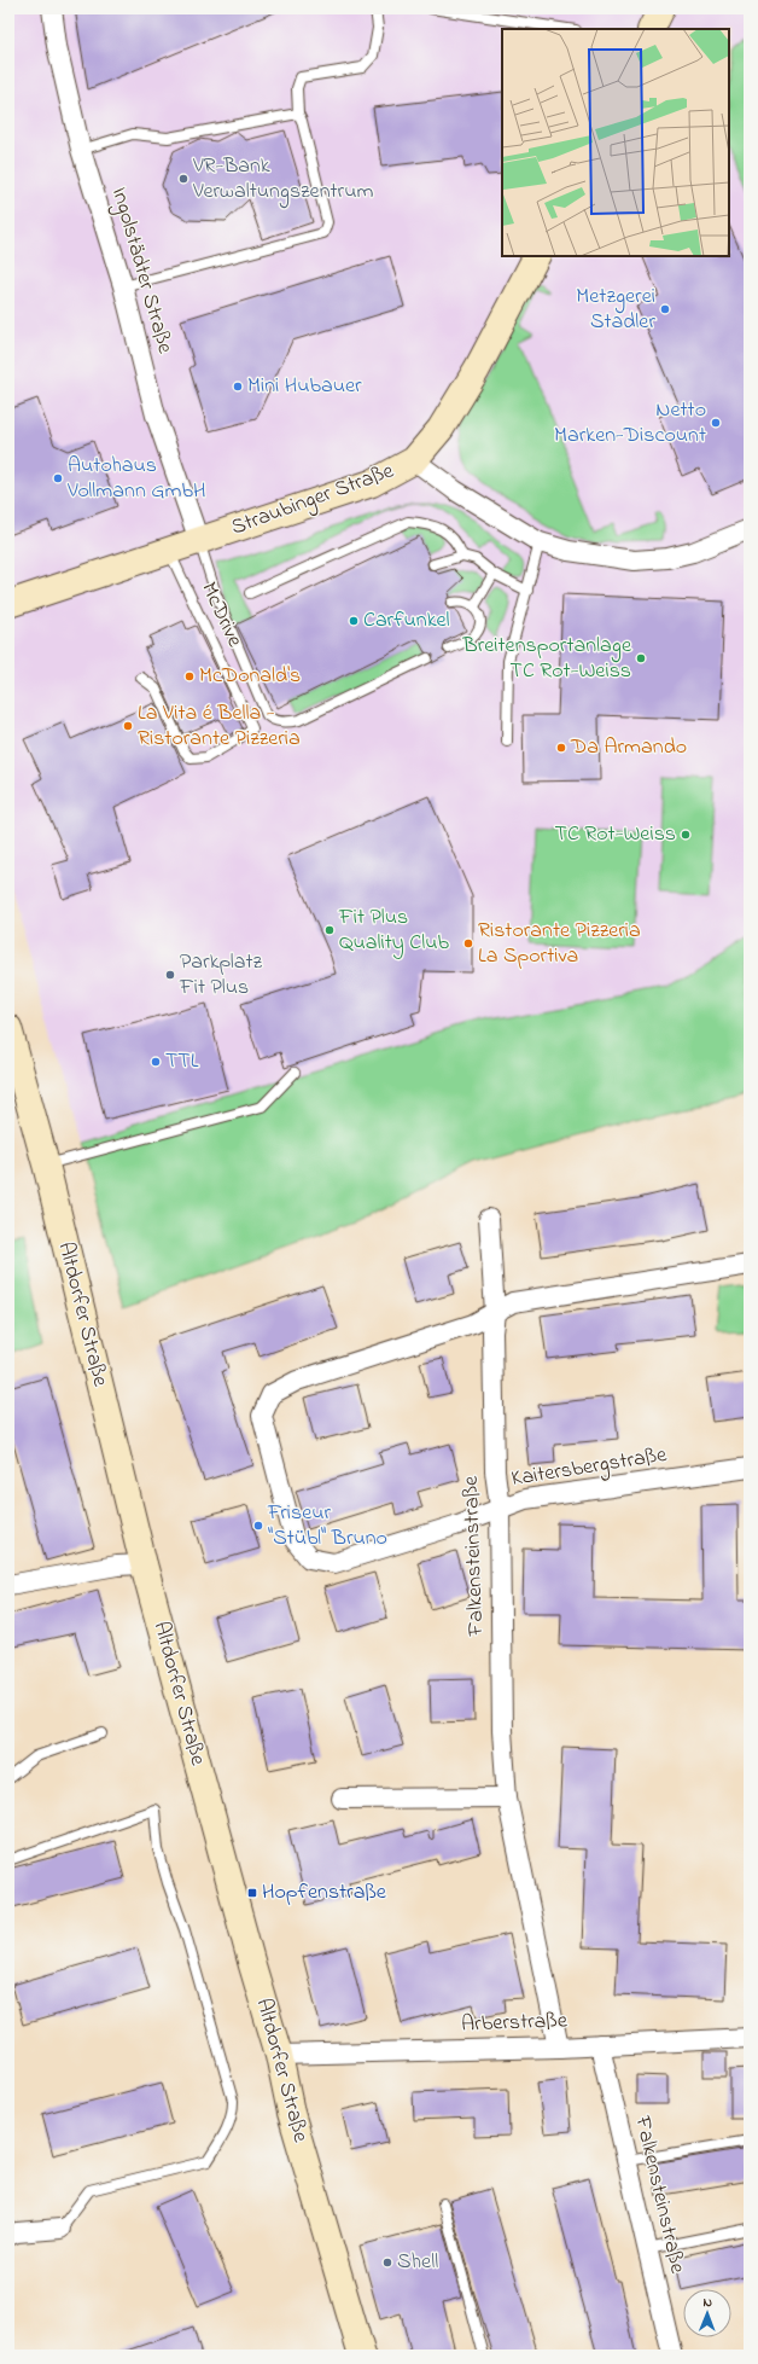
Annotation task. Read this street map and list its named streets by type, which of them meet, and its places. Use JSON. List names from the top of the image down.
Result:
{
  "streets": {
    "main road": ["Straubinger Straße", "Altdorfer Straße"],
    "street": [
      "Ingolstädter Straße",
      "Kaitersbergstraße",
      "Falkensteinstraße",
      "Arberstraße"
    ],
    "lane": ["McDrive"]
  },
  "crossings": [
    ["Ingolstädter Straße", "Straubinger Straße"],
    ["Straubinger Straße", "McDrive"],
    ["Altdorfer Straße", "Arberstraße"],
    ["Kaitersbergstraße", "Falkensteinstraße"],
    ["Falkensteinstraße", "Arberstraße"]
  ],
  "places": {
    "other": [
      "VR-Bank Verwaltungszentrum",
      "Metzgerei Stadler",
      "Mini Hubauer",
      "Netto Marken-Discount",
      "Autohaus Vollmann GmbH",
      "Carfunkel",
      "Breitensportanlage TC Rot-Weiss",
      "McDonald's",
      "La Vita é Bella - Ristorante Pizzeria",
      "Da Armando",
      "TC Rot-Weiss",
      "Fit Plus Quality Club",
      "Ristorante Pizzeria La Sportiva",
      "Parkplatz Fit Plus",
      "TTL",
      "Friseur \"Stübl\" Bruno",
      "Shell"
    ],
    "transit": ["Hopfenstraße"]
  },
  "north": "top"
}
